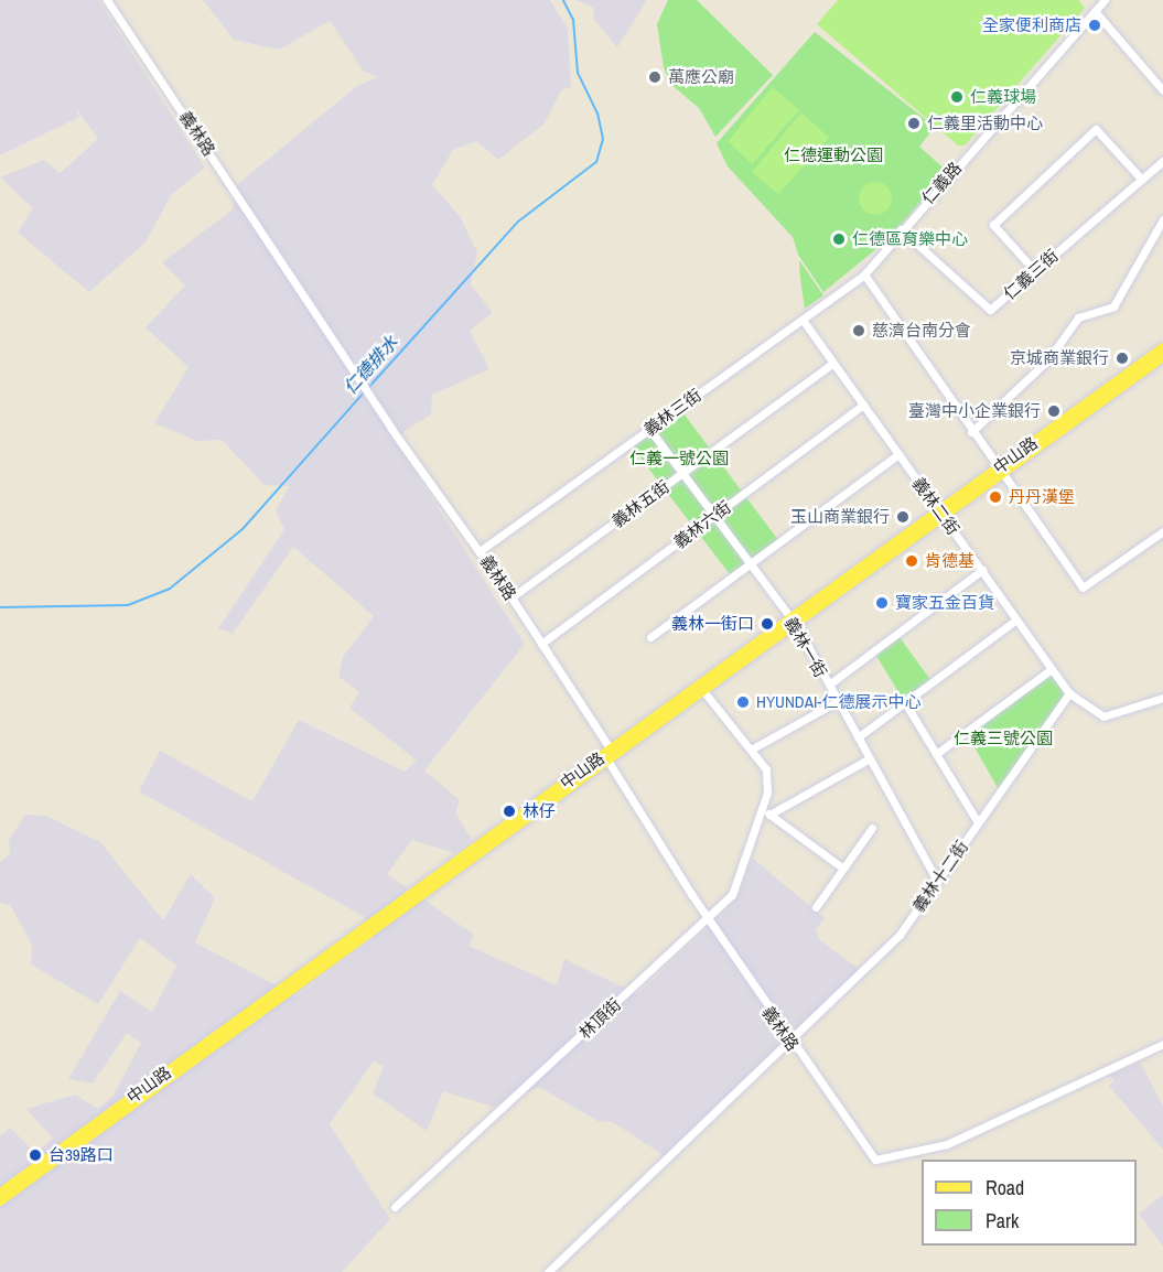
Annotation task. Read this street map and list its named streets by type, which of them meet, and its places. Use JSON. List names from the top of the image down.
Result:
{
  "streets": {
    "main road": ["中山路"],
    "street": [
      "義林路",
      "仁義路",
      "仁義三街",
      "義林三街",
      "義林五街",
      "義林二街",
      "義林六街",
      "義林一街",
      "義林十二街",
      "林頂街"
    ]
  },
  "crossings": [
    ["義林路", "義林三街"],
    ["義林路", "中山路"],
    ["義林路", "義林五街"],
    ["義林路", "義林六街"],
    ["義林路", "義林十二街"],
    ["義林路", "林頂街"],
    ["仁義路", "仁義三街"],
    ["仁義路", "義林三街"],
    ["義林三街", "義林二街"],
    ["義林三街", "義林一街"],
    ["中山路", "義林二街"],
    ["中山路", "義林一街"],
    ["中山路", "林頂街"],
    ["義林五街", "義林二街"],
    ["義林五街", "義林一街"],
    ["義林二街", "義林六街"],
    ["義林二街", "義林十二街"],
    ["義林六街", "義林一街"],
    ["義林一街", "義林十二街"]
  ],
  "water": ["仁德排水"],
  "parks": ["仁德運動公園", "仁義一號公園", "仁義三號公園"],
  "places": [
    "全家便利商店",
    "萬應公廟",
    "仁義球場",
    "仁義里活動中心",
    "仁德區育樂中心",
    "慈濟台南分會",
    "京城商業銀行",
    "臺灣中小企業銀行",
    "丹丹漢堡",
    "玉山商業銀行",
    "肯德基",
    "寶家五金百貨",
    "義林一街口",
    "HYUNDAI-仁德展示中心",
    "林仔",
    "台39路口"
  ],
  "legend": ["Road", "Park"]
}
